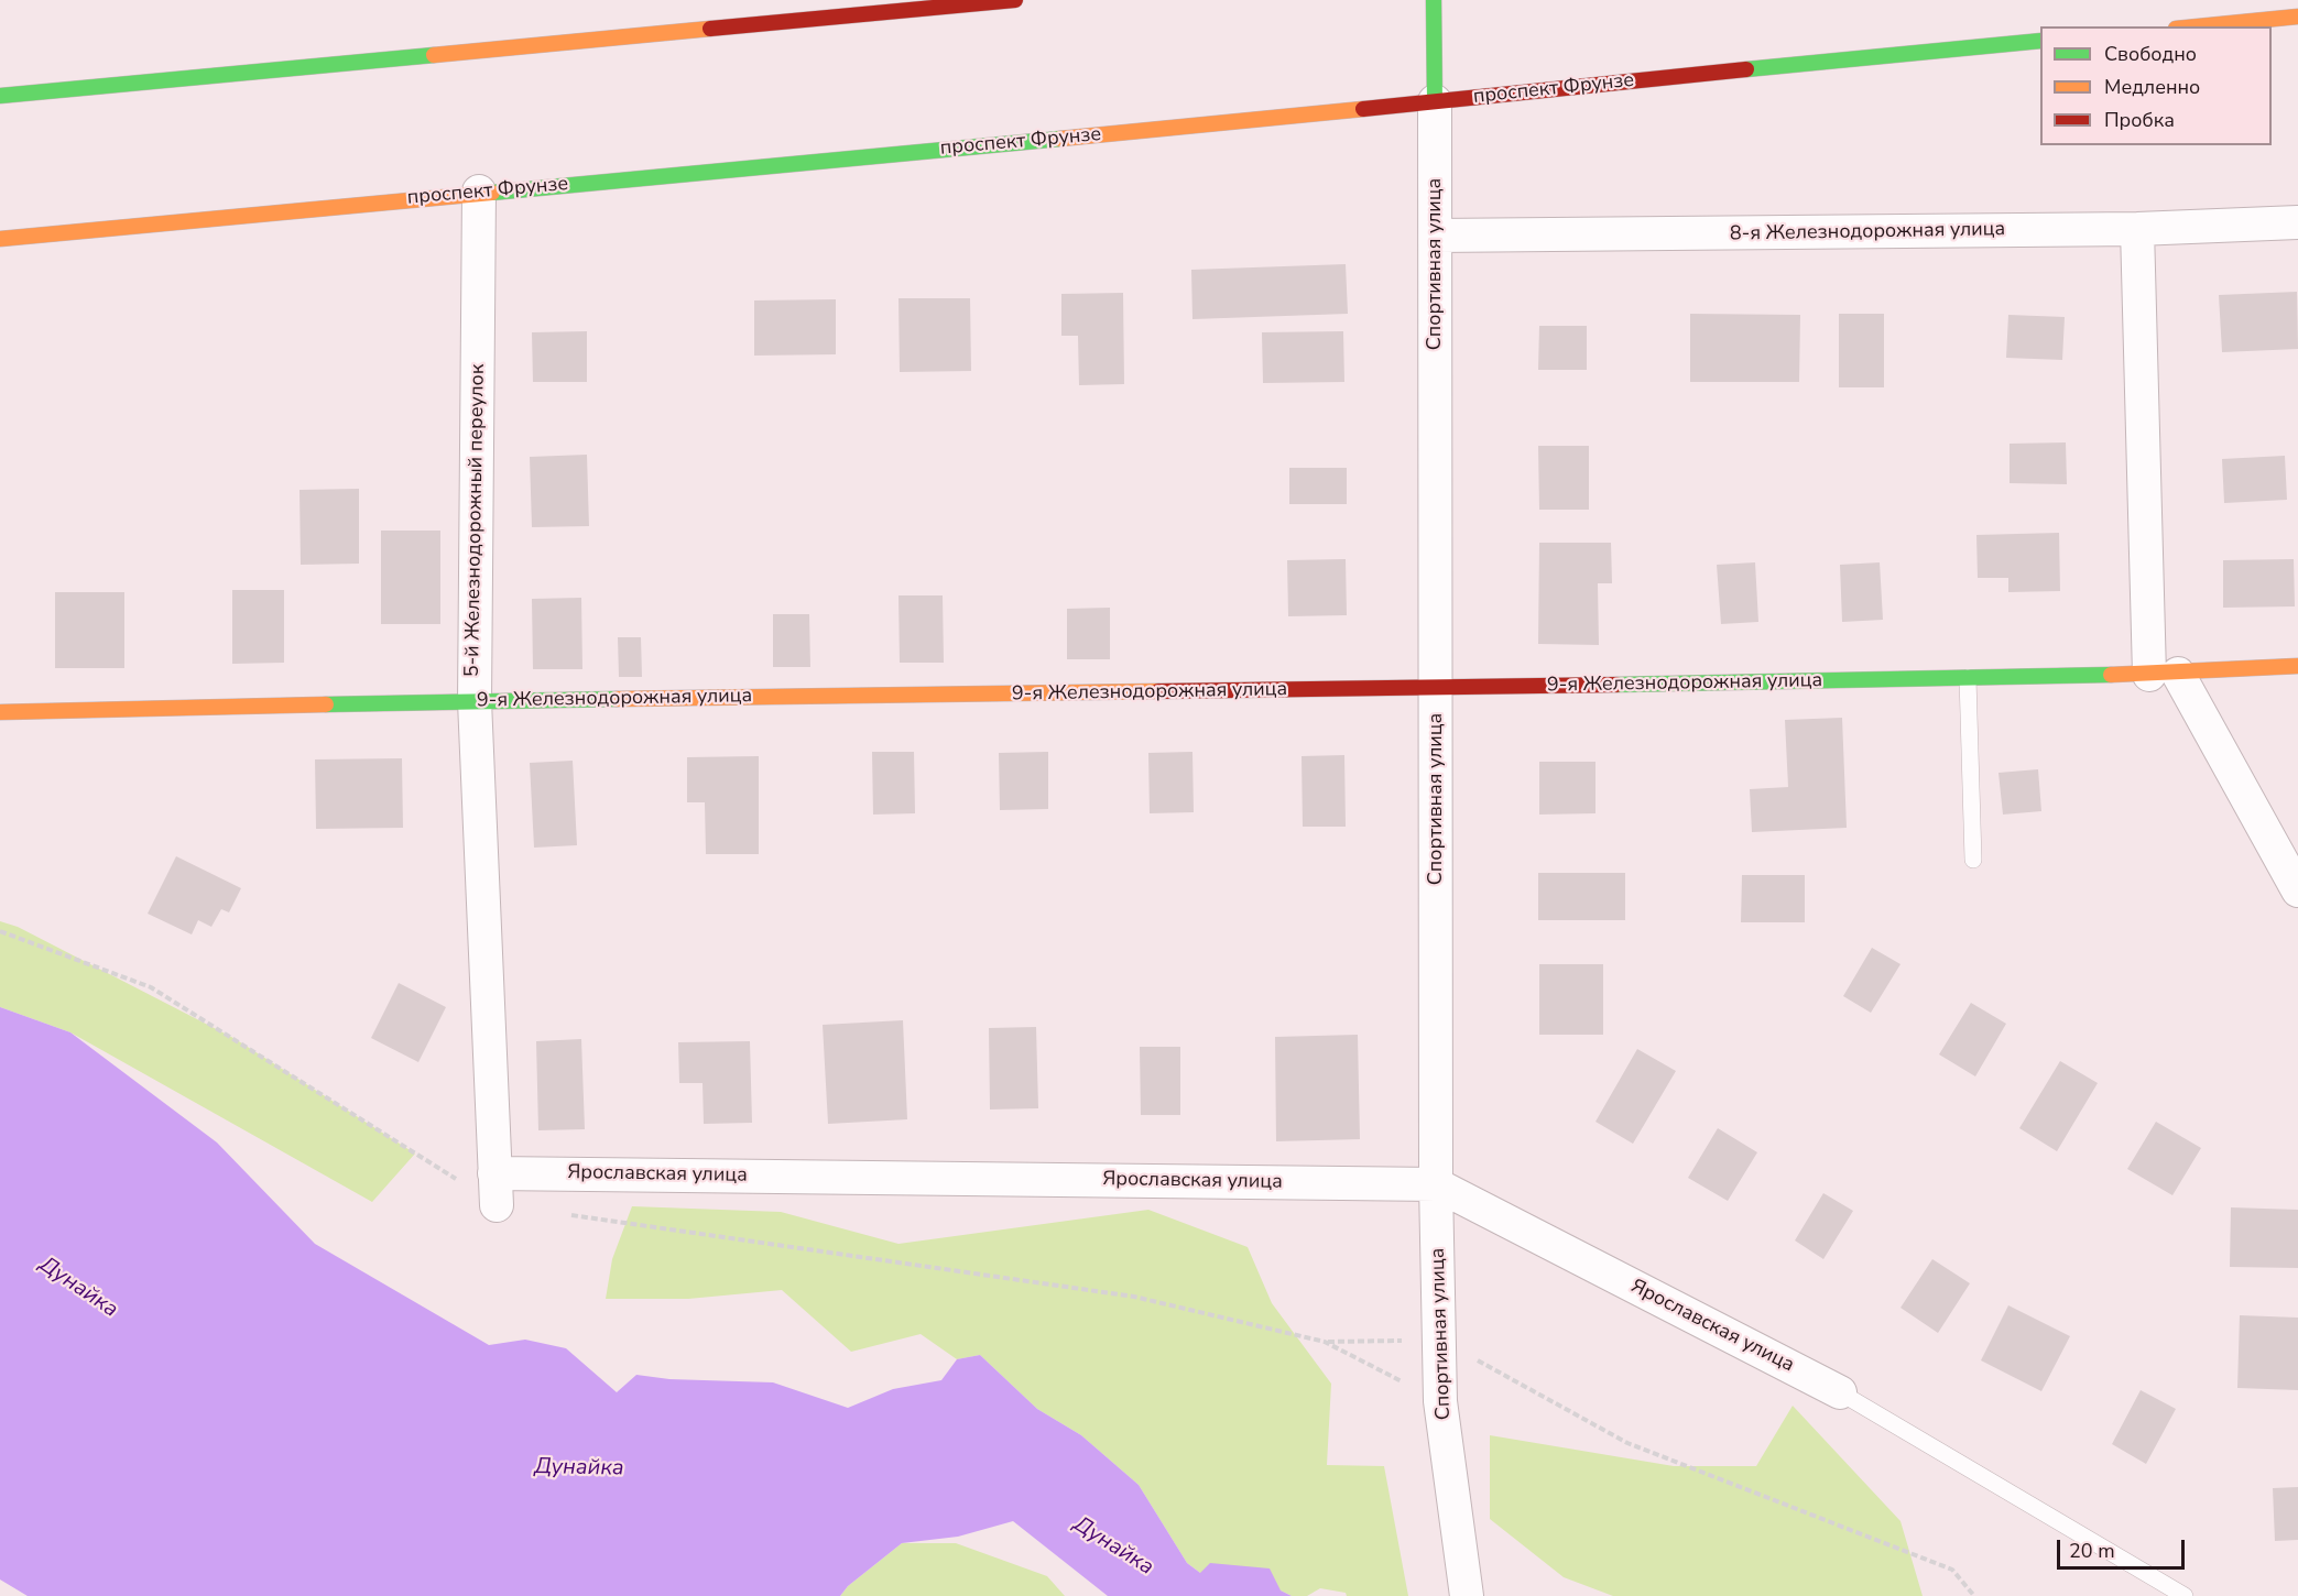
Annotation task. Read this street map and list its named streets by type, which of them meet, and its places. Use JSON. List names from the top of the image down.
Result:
{
  "streets": {
    "main road": ["проспект Фрунзе", "Спортивная улица", "9-я Железнодорожная улица"],
    "street": ["8-я Железнодорожная улица", "5-й Железнодорожный переулок", "Ярославская улица"]
  },
  "crossings": [
    ["проспект Фрунзе", "Спортивная улица"],
    ["проспект Фрунзе", "5-й Железнодорожный переулок"],
    ["8-я Железнодорожная улица", "Спортивная улица"],
    ["Спортивная улица", "9-я Железнодорожная улица"],
    ["Спортивная улица", "Ярославская улица"],
    ["5-й Железнодорожный переулок", "9-я Железнодорожная улица"],
    ["5-й Железнодорожный переулок", "Ярославская улица"]
  ],
  "water": ["Дунайка"],
  "legend": ["Свободно", "Медленно", "Пробка"],
  "scale_bar": "20 m"
}
